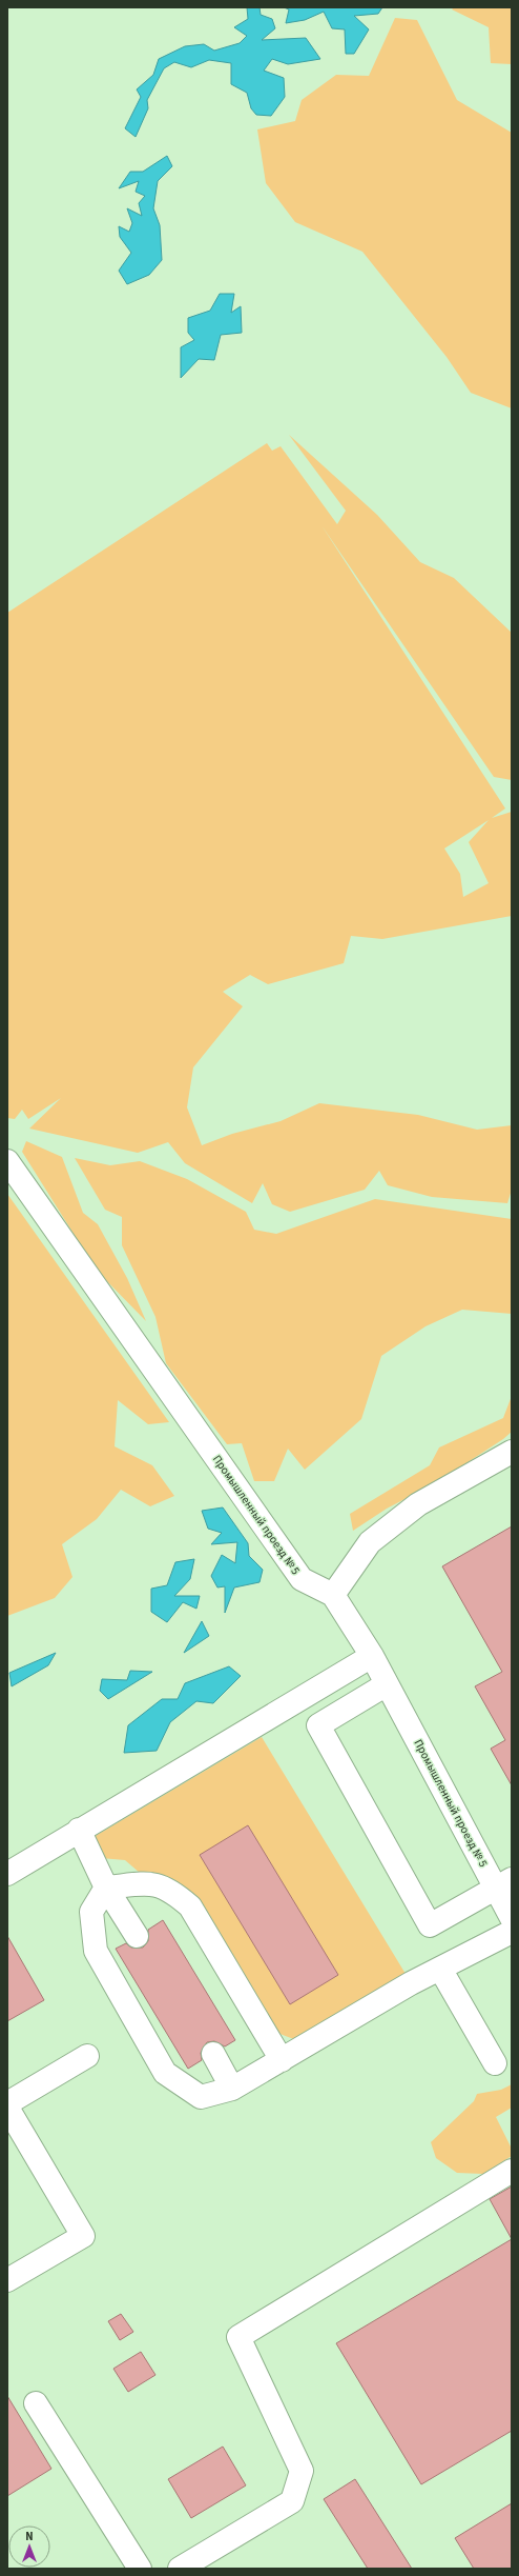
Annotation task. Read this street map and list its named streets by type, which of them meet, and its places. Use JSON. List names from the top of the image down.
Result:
{
  "streets": {
    "street": ["Промышленный проезд № 5"]
  },
  "north": "top"
}
